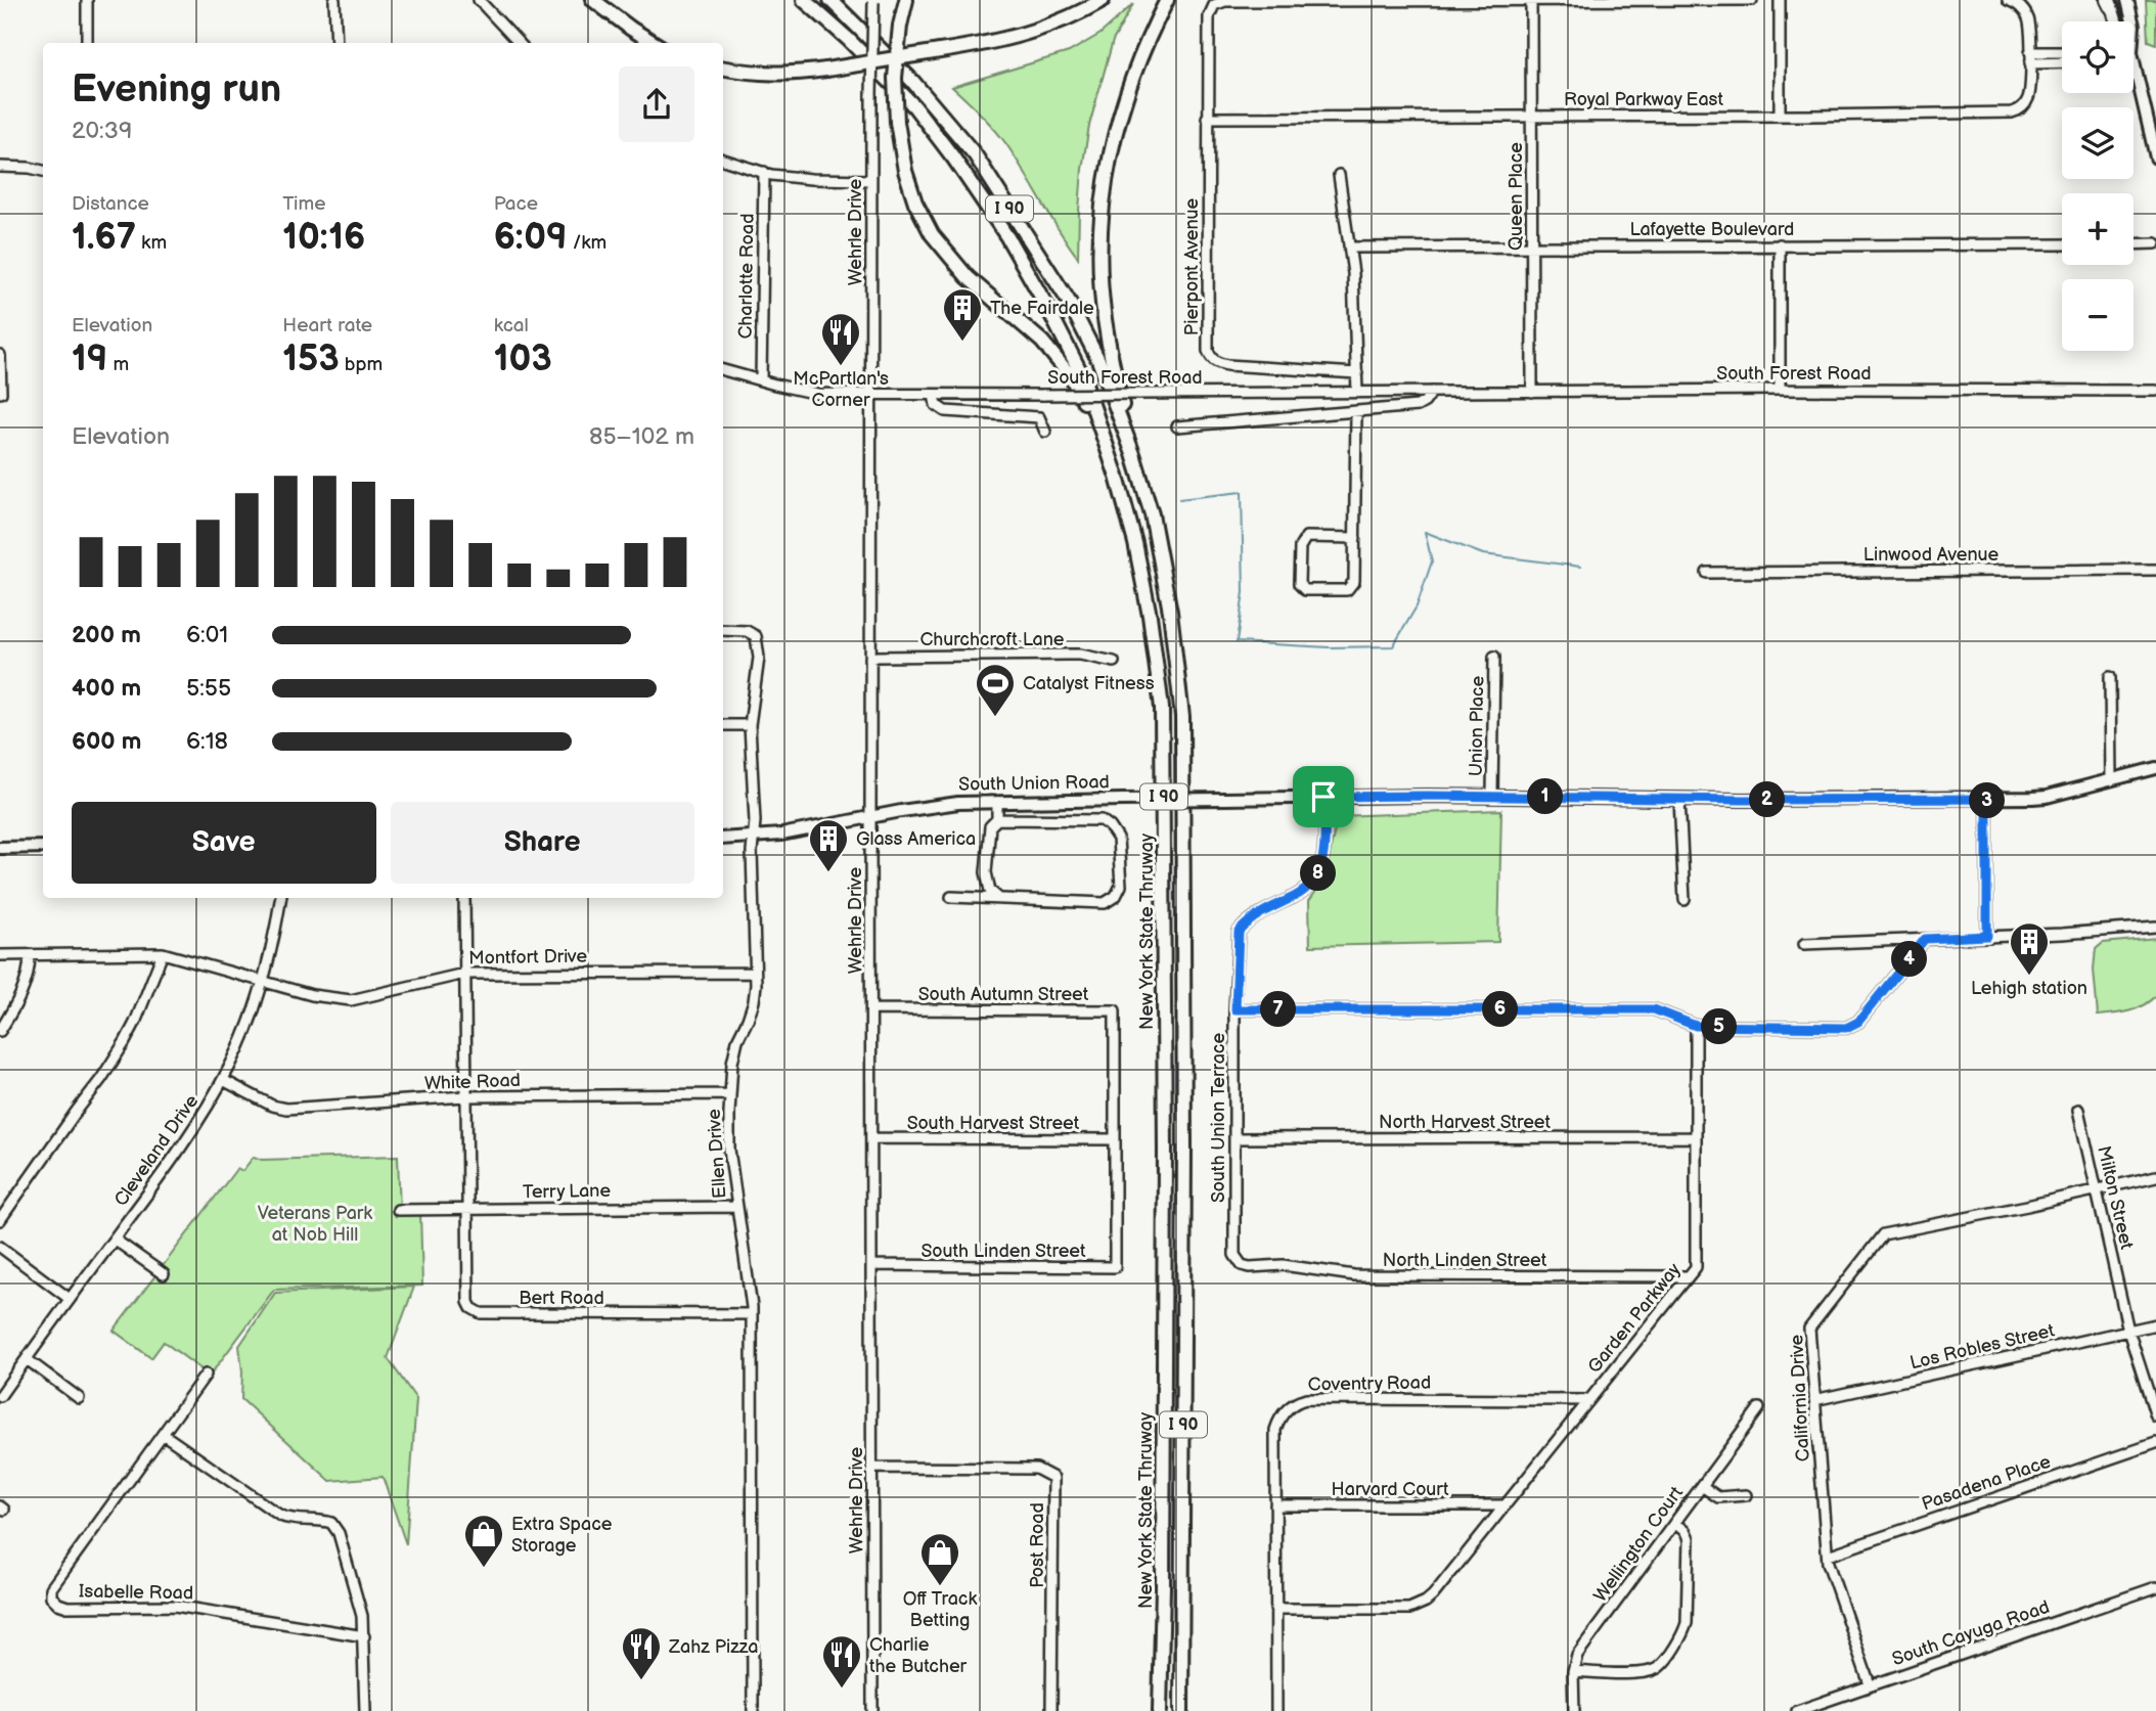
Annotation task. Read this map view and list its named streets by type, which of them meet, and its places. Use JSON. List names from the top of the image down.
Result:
{
  "streets": {
    "highway": ["I 90", "New York State Thruway"],
    "main road": ["South Union Road"],
    "street": [
      "Royal Parkway East",
      "Queen Place",
      "Lafayette Boulevard",
      "Wehrle Drive",
      "Pierpont Avenue",
      "Charlotte Road",
      "South Forest Road",
      "Linwood Avenue",
      "Churchcroft Lane",
      "Union Place",
      "Montfort Drive",
      "South Autumn Street",
      "White Road",
      "South Union Terrace",
      "North Harvest Street",
      "South Harvest Street",
      "Cleveland Drive",
      "Ellen Drive",
      "Terry Lane",
      "Milton Street",
      "South Linden Street",
      "North Linden Street",
      "Bert Road",
      "Garden Parkway",
      "Los Robles Street",
      "Coventry Road",
      "California Drive",
      "Pasadena Place",
      "Harvard Court",
      "Wellington Court",
      "Post Road",
      "Isabelle Road",
      "South Cayuga Road"
    ]
  },
  "crossings": [
    ["Royal Parkway East", "Queen Place"],
    ["Royal Parkway East", "Pierpont Avenue"],
    ["Queen Place", "Lafayette Boulevard"],
    ["Queen Place", "Pierpont Avenue"],
    ["Queen Place", "South Forest Road"],
    ["Wehrle Drive", "South Forest Road"],
    ["Wehrle Drive", "Churchcroft Lane"],
    ["Wehrle Drive", "South Union Road"],
    ["Wehrle Drive", "South Autumn Street"],
    ["Wehrle Drive", "South Harvest Street"],
    ["Wehrle Drive", "South Linden Street"],
    ["Wehrle Drive", "Post Road"],
    ["Charlotte Road", "South Forest Road"],
    ["Union Place", "South Union Road"],
    ["South Union Road", "South Union Terrace"],
    ["South Union Road", "Ellen Drive"],
    ["Montfort Drive", "Cleveland Drive"],
    ["Montfort Drive", "Ellen Drive"],
    ["Montfort Drive", "Bert Road"],
    ["South Autumn Street", "South Harvest Street"],
    ["South Autumn Street", "South Linden Street"],
    ["White Road", "Cleveland Drive"],
    ["White Road", "Ellen Drive"],
    ["White Road", "Bert Road"],
    ["South Union Terrace", "North Harvest Street"],
    ["South Union Terrace", "North Linden Street"],
    ["North Harvest Street", "Garden Parkway"],
    ["South Harvest Street", "South Linden Street"],
    ["Ellen Drive", "Terry Lane"],
    ["Ellen Drive", "Bert Road"],
    ["Terry Lane", "Bert Road"],
    ["Milton Street", "Los Robles Street"],
    ["Milton Street", "California Drive"],
    ["North Linden Street", "Garden Parkway"],
    ["Garden Parkway", "Coventry Road"],
    ["Garden Parkway", "Harvard Court"],
    ["Los Robles Street", "California Drive"],
    ["Coventry Road", "Harvard Court"],
    ["California Drive", "Pasadena Place"],
    ["California Drive", "South Cayuga Road"]
  ],
  "parks": ["Veterans Park at Nob Hill"],
  "places": {
    "building": ["The Fairdale", "Glass America", "Lehigh station"],
    "restaurant": ["McPartlan's Corner", "Zahz Pizza", "Charlie the Butcher"],
    "sports": ["Catalyst Fitness"],
    "shop": ["Extra Space Storage", "Off Track Betting"]
  },
  "page": {
    "map_buttons": ["+", "−"],
    "heading": ["Evening run", "20:39"],
    "stats": [
      ["Distance", "1.67 km"],
      ["Time", "10:16"],
      ["Pace", "6:09 /km"],
      ["Elevation", "19 m"],
      ["Heart rate", "153 bpm"],
      ["kcal", "103"]
    ],
    "chart": ["Elevation", "85–102 m"],
    "list": [
      {
        "name": "200 m",
        "note": "6:01"
      },
      {
        "name": "400 m",
        "note": "5:55"
      },
      {
        "name": "600 m",
        "note": "6:18"
      }
    ],
    "pins": [
      "1",
      "2",
      "3",
      "8",
      "4",
      "6",
      "7",
      "5"
    ],
    "buttons": ["Save", "Share"]
  }
}
